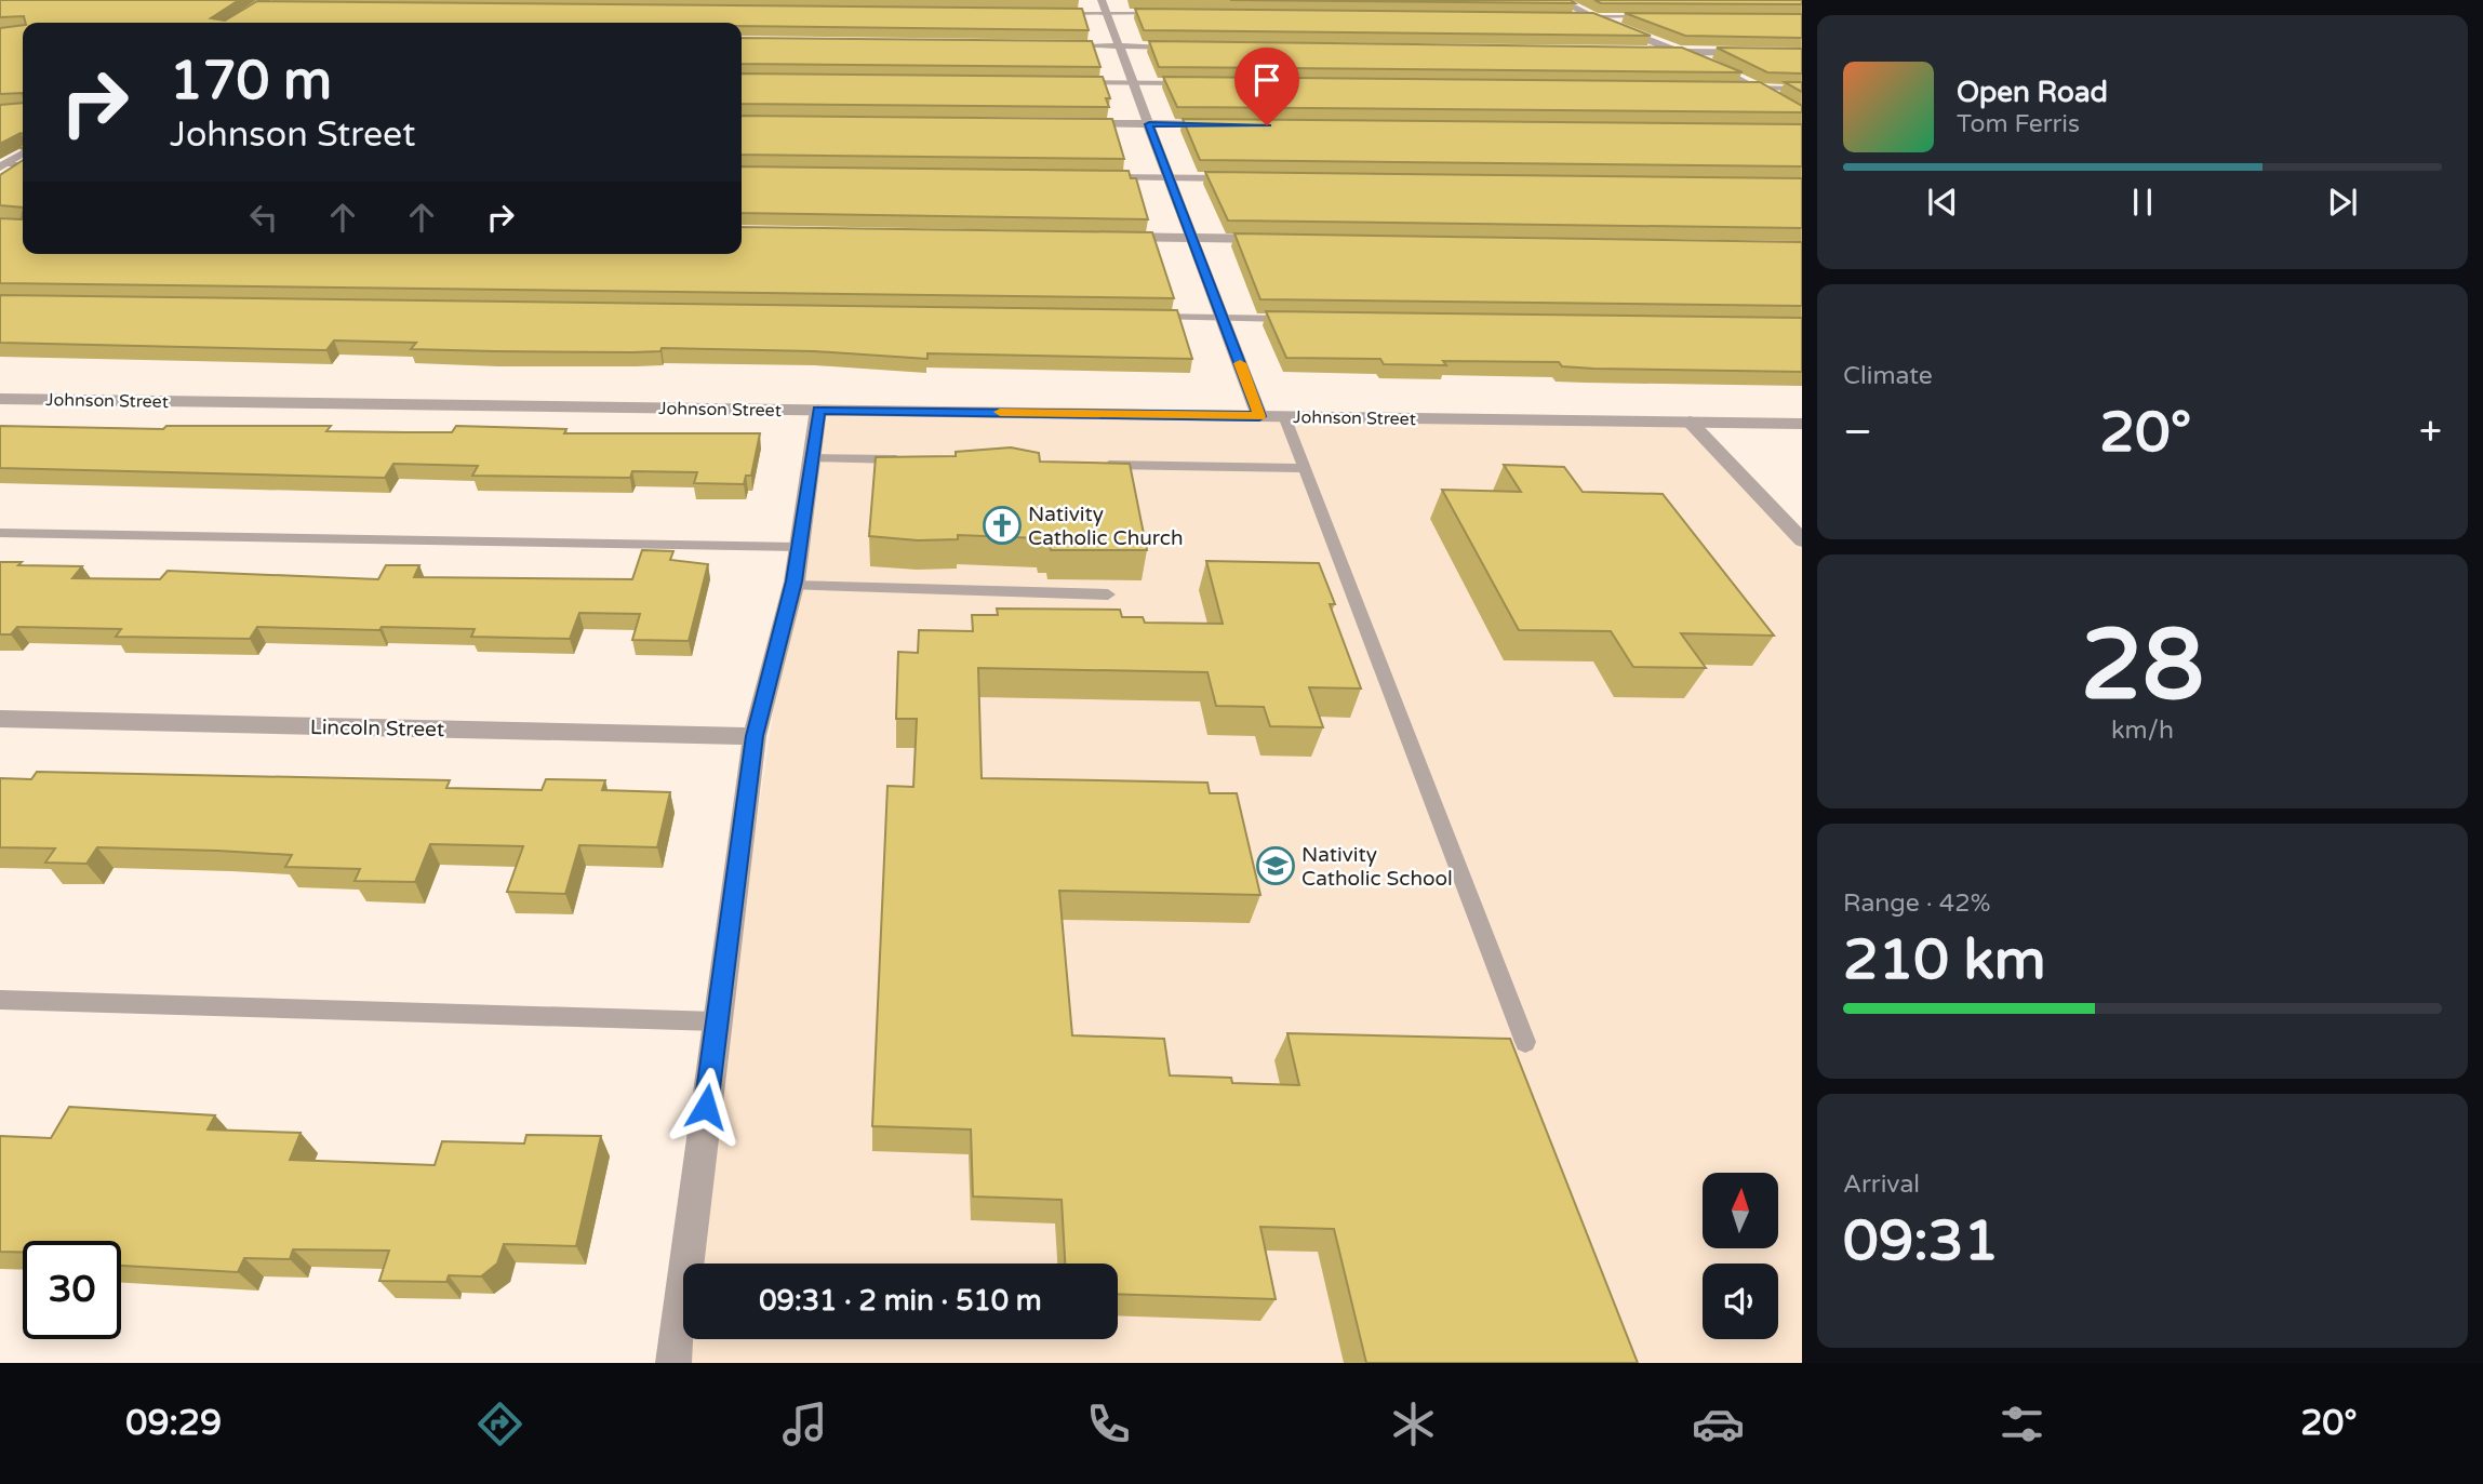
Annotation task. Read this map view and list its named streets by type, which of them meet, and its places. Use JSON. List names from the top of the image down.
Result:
{
  "streets": {
    "street": ["Johnson Street", "Lincoln Street"]
  },
  "places": {
    "church": ["Nativity Catholic Church"],
    "school or university": ["Nativity Catholic School"]
  },
  "north": "top",
  "page": {
    "turn": ["170 m", "Johnson Street"],
    "song": ["Open Road", "Tom Ferris"],
    "tile": [
      "Climate",
      ["28", "km/h"],
      ["Range · 42%", "210 km"],
      ["Arrival", "09:31"]
    ],
    "heat": ["−", "20°", "+"],
    "limit": "30",
    "trip": "09:31 · 2 min · 510 m",
    "tabs": ["09:29", "20°"]
  }
}
